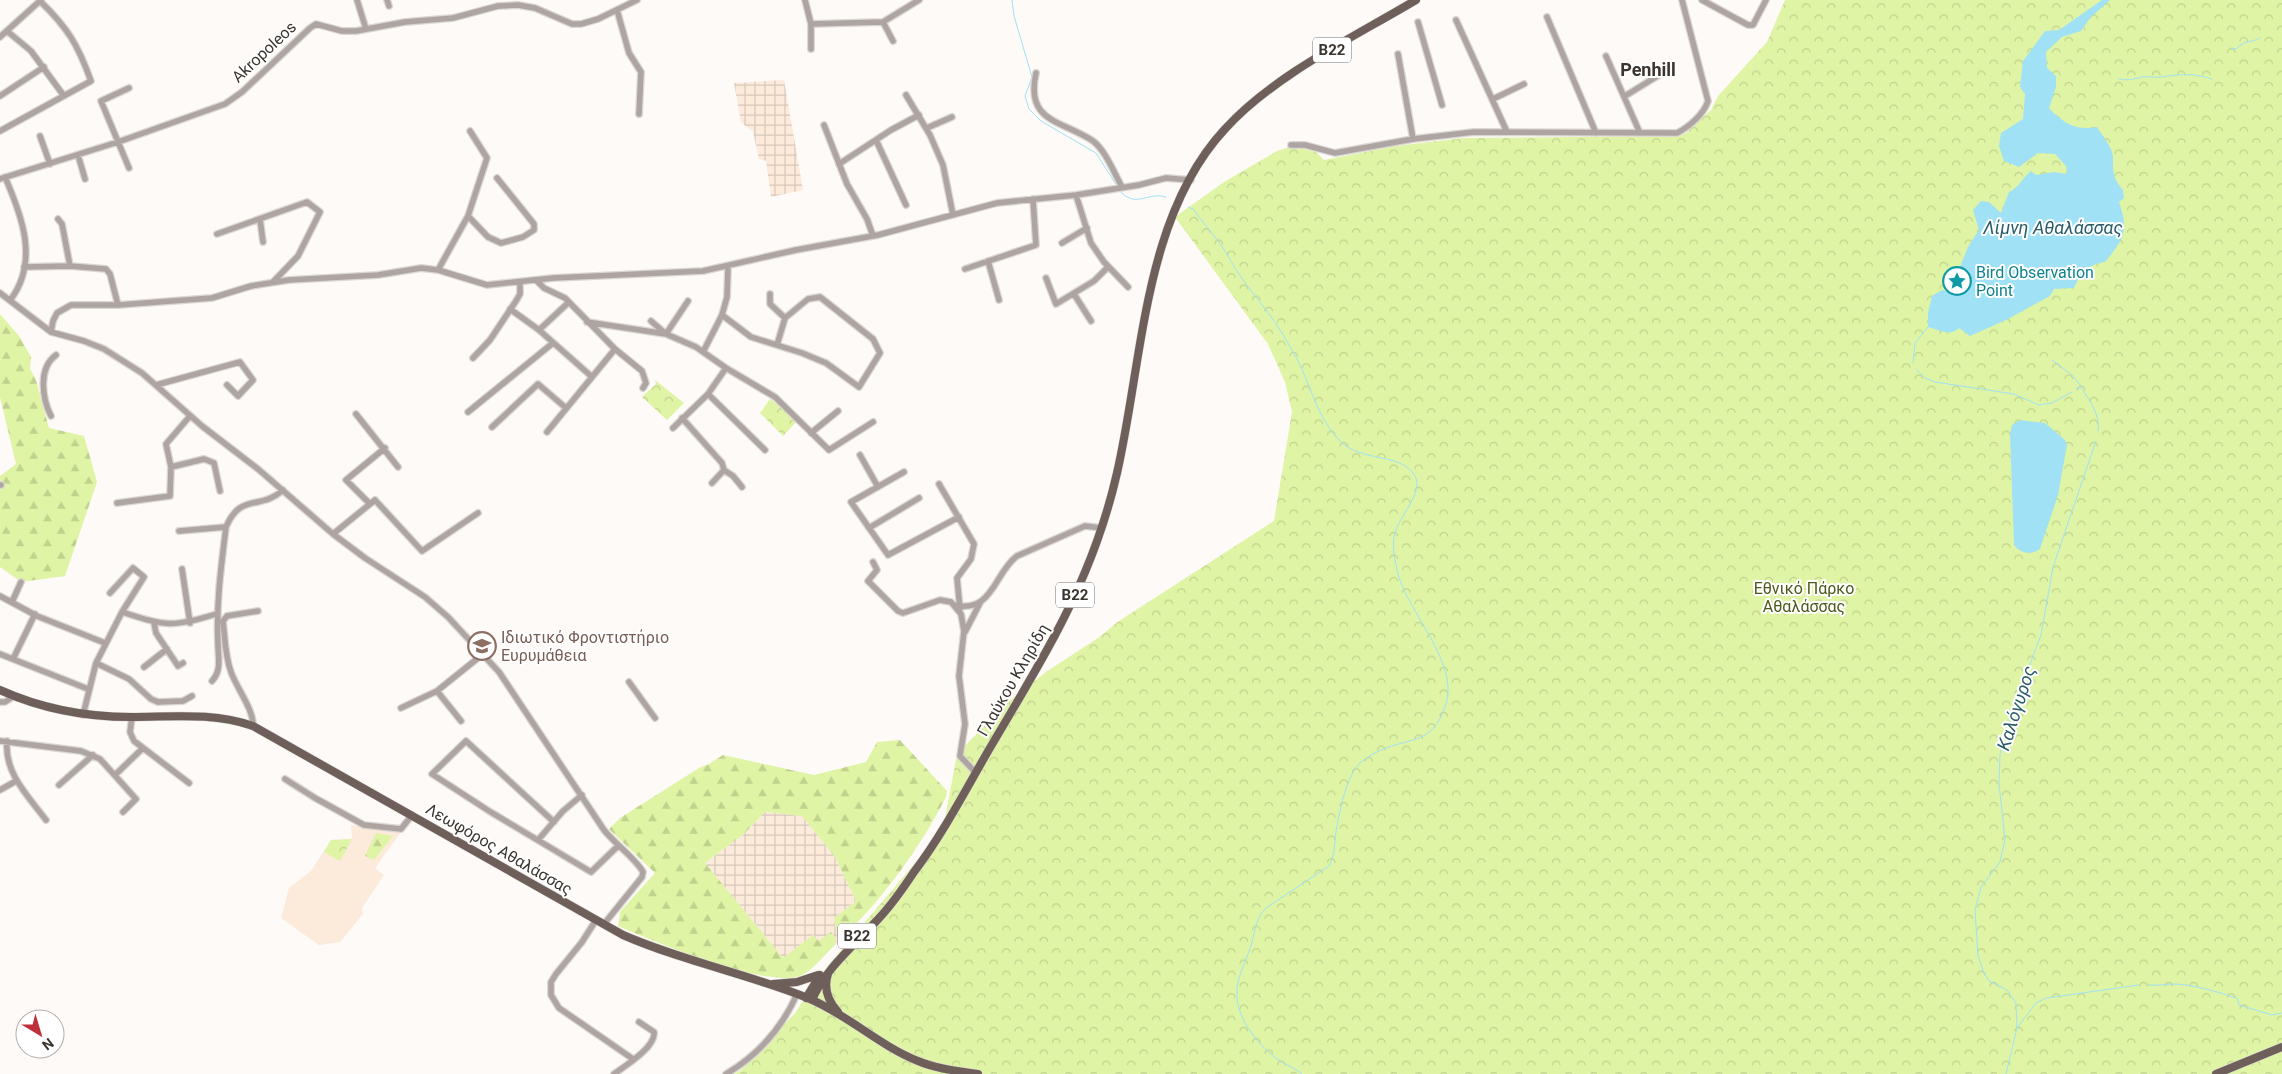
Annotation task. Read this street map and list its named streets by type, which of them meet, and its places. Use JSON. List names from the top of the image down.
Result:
{
  "streets": {
    "main road": ["B22", "Γλαύκου Κληρίδη", "Λεωφόρος Αθαλάσσας"],
    "street": ["Akropoleos"]
  },
  "crossings": [
    ["Γλαύκου Κληρίδη", "Λεωφόρος Αθαλάσσας"]
  ],
  "districts": ["Penhill"],
  "water": ["Λίμνη Αθαλάσσας", "Καλόγυρος"],
  "parks": ["Εθνικό Πάρκο Αθαλάσσας"],
  "places": {
    "place": ["Bird Observation Point"],
    "school or university": ["Ιδιωτικό Φροντιστήριο Ευρυμάθεια"]
  },
  "north": "bottom right"
}
